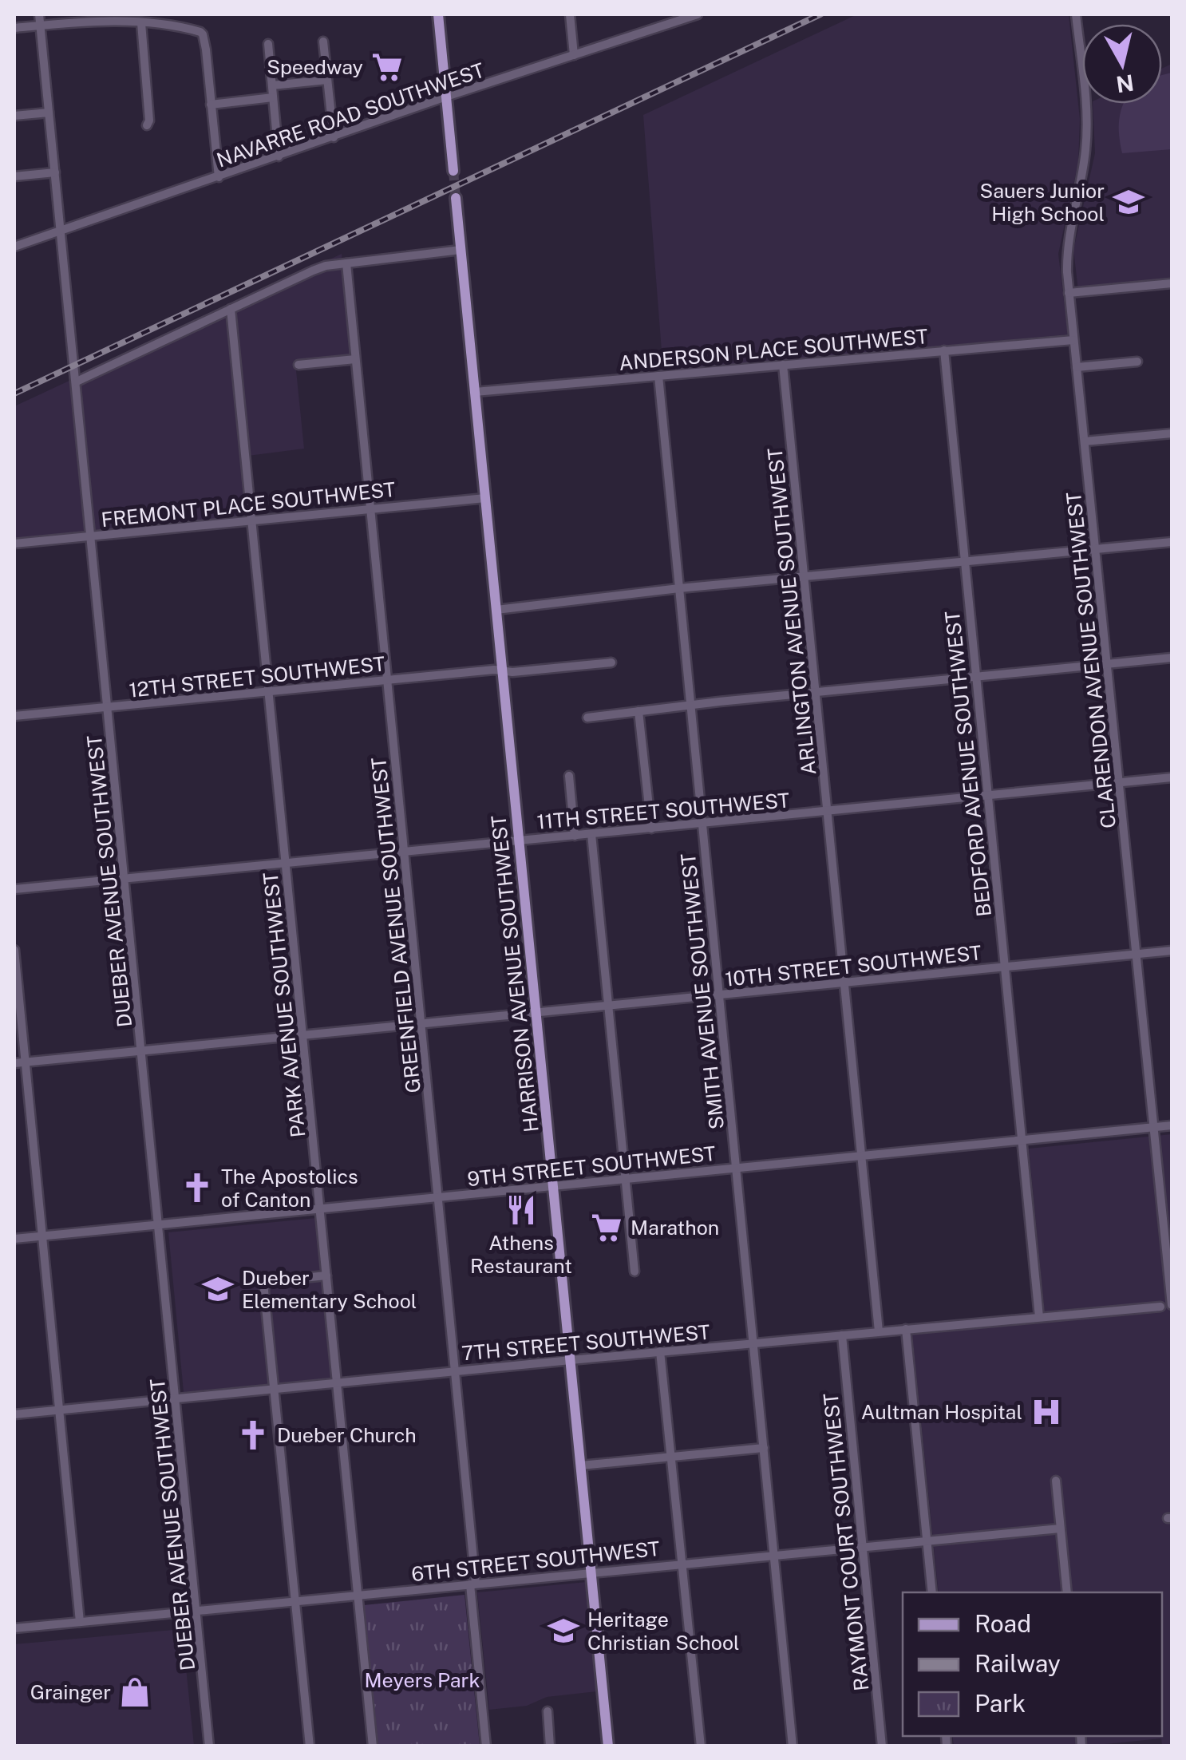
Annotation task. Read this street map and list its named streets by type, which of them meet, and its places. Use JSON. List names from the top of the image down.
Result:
{
  "streets": {
    "main road": ["HARRISON AVENUE SOUTHWEST"],
    "street": [
      "NAVARRE ROAD SOUTHWEST",
      "ANDERSON PLACE SOUTHWEST",
      "FREMONT PLACE SOUTHWEST",
      "ARLINGTON AVENUE SOUTHWEST",
      "CLARENDON AVENUE SOUTHWEST",
      "12TH STREET SOUTHWEST",
      "BEDFORD AVENUE SOUTHWEST",
      "11TH STREET SOUTHWEST",
      "DUEBER AVENUE SOUTHWEST",
      "GREENFIELD AVENUE SOUTHWEST",
      "10TH STREET SOUTHWEST",
      "SMITH AVENUE SOUTHWEST",
      "PARK AVENUE SOUTHWEST",
      "9TH STREET SOUTHWEST",
      "7TH STREET SOUTHWEST",
      "RAYMONT COURT SOUTHWEST",
      "6TH STREET SOUTHWEST"
    ]
  },
  "crossings": [
    ["NAVARRE ROAD SOUTHWEST", "DUEBER AVENUE SOUTHWEST"],
    ["ANDERSON PLACE SOUTHWEST", "ARLINGTON AVENUE SOUTHWEST"],
    ["ANDERSON PLACE SOUTHWEST", "CLARENDON AVENUE SOUTHWEST"],
    ["ANDERSON PLACE SOUTHWEST", "BEDFORD AVENUE SOUTHWEST"],
    ["ANDERSON PLACE SOUTHWEST", "HARRISON AVENUE SOUTHWEST"],
    ["ANDERSON PLACE SOUTHWEST", "SMITH AVENUE SOUTHWEST"],
    ["FREMONT PLACE SOUTHWEST", "DUEBER AVENUE SOUTHWEST"],
    ["FREMONT PLACE SOUTHWEST", "GREENFIELD AVENUE SOUTHWEST"],
    ["FREMONT PLACE SOUTHWEST", "HARRISON AVENUE SOUTHWEST"],
    ["FREMONT PLACE SOUTHWEST", "PARK AVENUE SOUTHWEST"],
    ["ARLINGTON AVENUE SOUTHWEST", "11TH STREET SOUTHWEST"],
    ["ARLINGTON AVENUE SOUTHWEST", "10TH STREET SOUTHWEST"],
    ["ARLINGTON AVENUE SOUTHWEST", "9TH STREET SOUTHWEST"],
    ["ARLINGTON AVENUE SOUTHWEST", "7TH STREET SOUTHWEST"],
    ["CLARENDON AVENUE SOUTHWEST", "11TH STREET SOUTHWEST"],
    ["CLARENDON AVENUE SOUTHWEST", "10TH STREET SOUTHWEST"],
    ["CLARENDON AVENUE SOUTHWEST", "9TH STREET SOUTHWEST"],
    ["CLARENDON AVENUE SOUTHWEST", "7TH STREET SOUTHWEST"],
    ["12TH STREET SOUTHWEST", "DUEBER AVENUE SOUTHWEST"],
    ["12TH STREET SOUTHWEST", "GREENFIELD AVENUE SOUTHWEST"],
    ["12TH STREET SOUTHWEST", "HARRISON AVENUE SOUTHWEST"],
    ["12TH STREET SOUTHWEST", "PARK AVENUE SOUTHWEST"],
    ["BEDFORD AVENUE SOUTHWEST", "11TH STREET SOUTHWEST"],
    ["BEDFORD AVENUE SOUTHWEST", "10TH STREET SOUTHWEST"],
    ["BEDFORD AVENUE SOUTHWEST", "9TH STREET SOUTHWEST"],
    ["BEDFORD AVENUE SOUTHWEST", "7TH STREET SOUTHWEST"],
    ["11TH STREET SOUTHWEST", "DUEBER AVENUE SOUTHWEST"],
    ["11TH STREET SOUTHWEST", "GREENFIELD AVENUE SOUTHWEST"],
    ["11TH STREET SOUTHWEST", "HARRISON AVENUE SOUTHWEST"],
    ["11TH STREET SOUTHWEST", "SMITH AVENUE SOUTHWEST"],
    ["11TH STREET SOUTHWEST", "PARK AVENUE SOUTHWEST"],
    ["DUEBER AVENUE SOUTHWEST", "10TH STREET SOUTHWEST"],
    ["DUEBER AVENUE SOUTHWEST", "9TH STREET SOUTHWEST"],
    ["DUEBER AVENUE SOUTHWEST", "7TH STREET SOUTHWEST"],
    ["DUEBER AVENUE SOUTHWEST", "6TH STREET SOUTHWEST"],
    ["GREENFIELD AVENUE SOUTHWEST", "10TH STREET SOUTHWEST"],
    ["GREENFIELD AVENUE SOUTHWEST", "9TH STREET SOUTHWEST"],
    ["GREENFIELD AVENUE SOUTHWEST", "7TH STREET SOUTHWEST"],
    ["GREENFIELD AVENUE SOUTHWEST", "6TH STREET SOUTHWEST"],
    ["10TH STREET SOUTHWEST", "HARRISON AVENUE SOUTHWEST"],
    ["10TH STREET SOUTHWEST", "SMITH AVENUE SOUTHWEST"],
    ["10TH STREET SOUTHWEST", "PARK AVENUE SOUTHWEST"],
    ["HARRISON AVENUE SOUTHWEST", "9TH STREET SOUTHWEST"],
    ["HARRISON AVENUE SOUTHWEST", "7TH STREET SOUTHWEST"],
    ["HARRISON AVENUE SOUTHWEST", "6TH STREET SOUTHWEST"],
    ["SMITH AVENUE SOUTHWEST", "9TH STREET SOUTHWEST"],
    ["SMITH AVENUE SOUTHWEST", "7TH STREET SOUTHWEST"],
    ["SMITH AVENUE SOUTHWEST", "6TH STREET SOUTHWEST"],
    ["PARK AVENUE SOUTHWEST", "9TH STREET SOUTHWEST"],
    ["PARK AVENUE SOUTHWEST", "7TH STREET SOUTHWEST"],
    ["PARK AVENUE SOUTHWEST", "6TH STREET SOUTHWEST"],
    ["7TH STREET SOUTHWEST", "RAYMONT COURT SOUTHWEST"],
    ["RAYMONT COURT SOUTHWEST", "6TH STREET SOUTHWEST"]
  ],
  "parks": ["Meyers Park"],
  "places": {
    "supermarket": ["Speedway", "Marathon"],
    "school or university": ["Sauers Junior High School", "Dueber Elementary School", "Heritage Christian School"],
    "church": ["The Apostolics of Canton", "Dueber Church"],
    "restaurant": ["Athens Restaurant"],
    "hospital": ["Aultman Hospital"],
    "shop": ["Grainger"]
  },
  "legend": ["Road", "Railway", "Park"],
  "north": "bottom"
}
